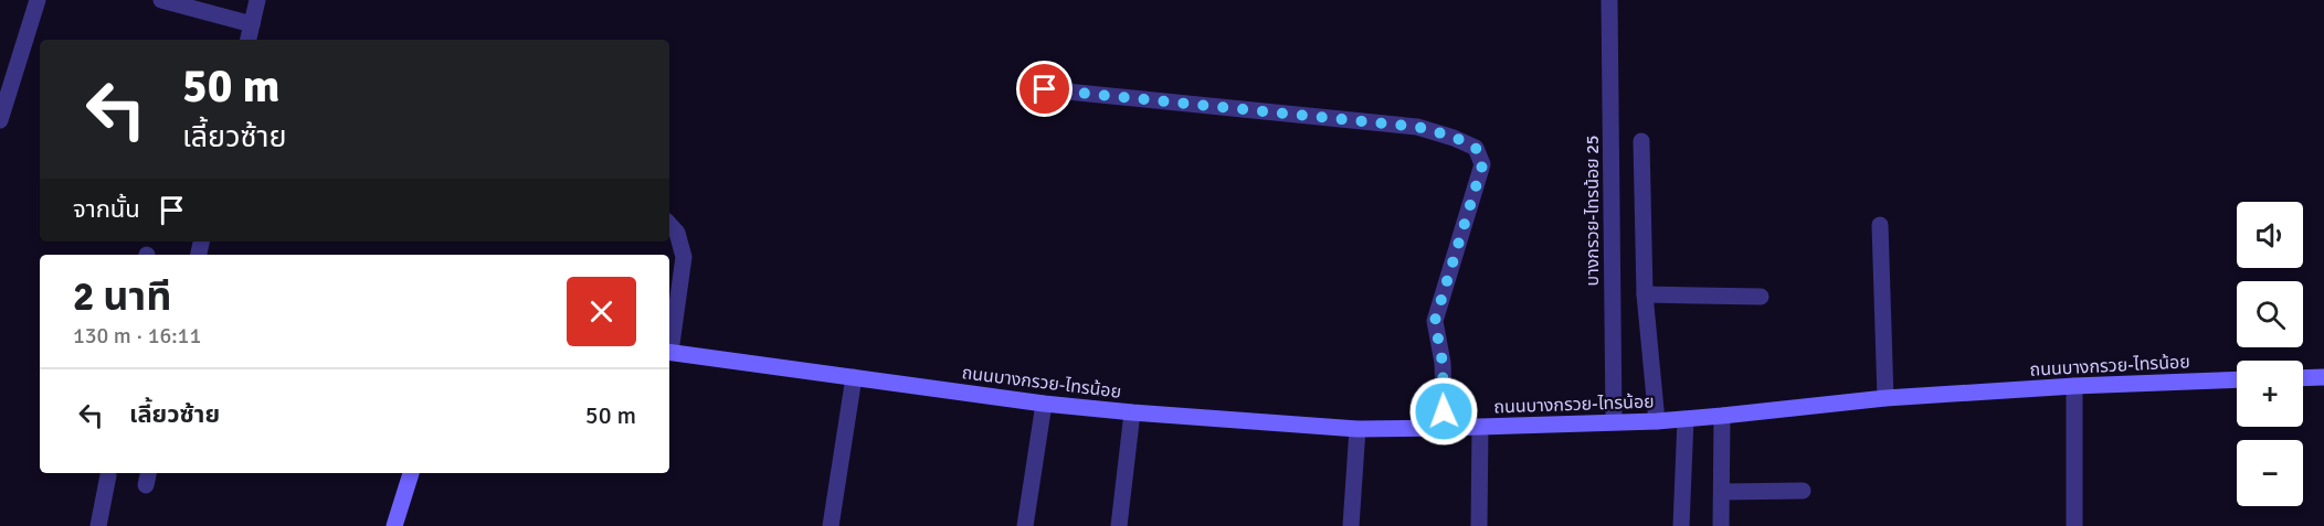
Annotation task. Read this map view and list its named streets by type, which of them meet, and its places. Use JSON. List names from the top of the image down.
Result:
{
  "streets": {
    "main road": ["ถนนบางกรวย-ไทรน้อย"],
    "street": ["บางกรวย-ไทรน้อย 25"]
  },
  "crossings": [
    ["บางกรวย-ไทรน้อย 25", "ถนนบางกรวย-ไทรน้อย"]
  ],
  "page": {
    "turn": ["50 m", "เลี้ยวซ้าย"],
    "then": "จากนั้น",
    "map_buttons": ["+", "−"],
    "heading": ["2 นาที", "130 m · 16:11"],
    "list": [
      {
        "name": "เลี้ยวซ้าย",
        "value": "50 m"
      }
    ]
  }
}
